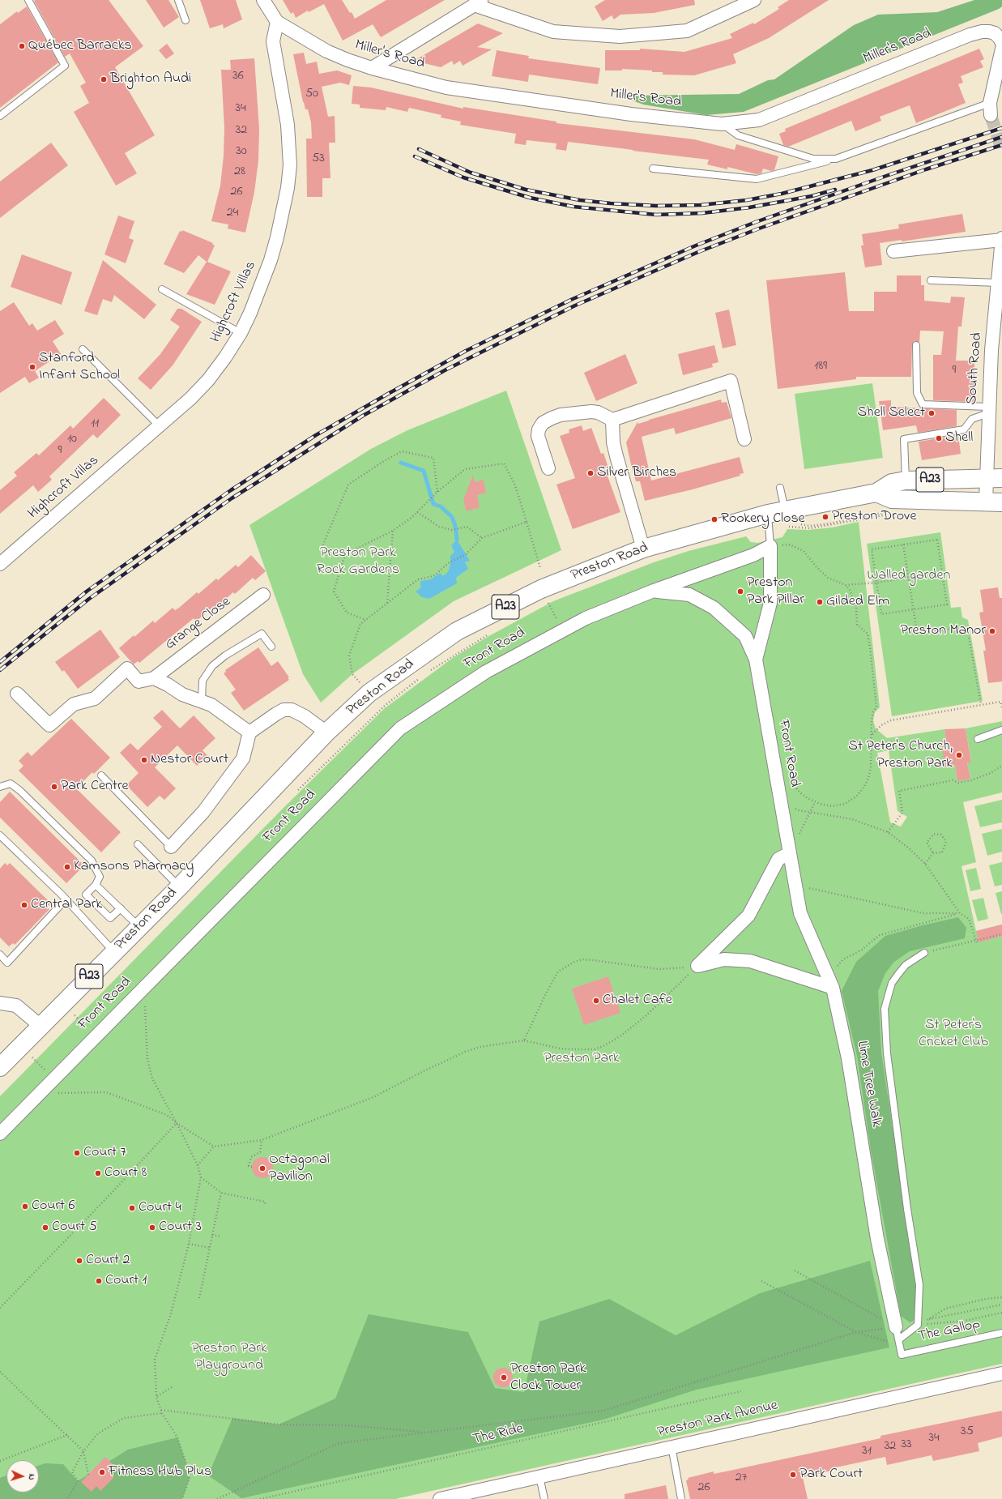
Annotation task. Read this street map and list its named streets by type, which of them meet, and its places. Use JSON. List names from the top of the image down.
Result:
{
  "streets": {
    "highway": ["A23", "Preston Road"],
    "street": [
      "Miller's Road",
      "Highcroft Villas",
      "South Road",
      "Grange Close",
      "Front Road",
      "Lime Tree Walk",
      "Preston Park Avenue"
    ],
    "lane": ["The Gallop"],
    "path": ["The Ride"]
  },
  "crossings": [
    ["Miller's Road", "Highcroft Villas"],
    ["South Road", "A23"],
    ["South Road", "Preston Road"],
    ["A23", "Preston Road"],
    ["Front Road", "Lime Tree Walk"]
  ],
  "parks": [
    "Preston Park Rock Gardens",
    "Walled garden",
    "St Peter's Cricket Club",
    "Preston Park",
    "Preston Park Playground"
  ],
  "places": [
    "Québec Barracks",
    "Brighton Audi",
    "Stanford Infant School",
    "Shell Select",
    "Shell",
    "Silver Birches",
    "Preston Drove",
    "Rookery Close",
    "Preston Park Pillar",
    "Gilded Elm",
    "Preston Manor",
    "St Peter's Church, Preston Park",
    "Nestor Court",
    "Park Centre",
    "Kamsons Pharmacy",
    "Central Park",
    "Chalet Cafe",
    "Court 7",
    "Octagonal Pavilion",
    "Court 8",
    "Court 6",
    "Court 4",
    "Court 5",
    "Court 3",
    "Court 2",
    "Court 1",
    "Preston Park Clock Tower",
    "Fitness Hub Plus",
    "Park Court"
  ],
  "house_numbers": [
    "36",
    "50",
    "34",
    "32",
    "30",
    "53",
    "28",
    "26",
    "24",
    "189",
    "9",
    "11",
    "10",
    "9",
    "35",
    "34",
    "33",
    "32",
    "31",
    "27",
    "26"
  ],
  "north": "right"
}
